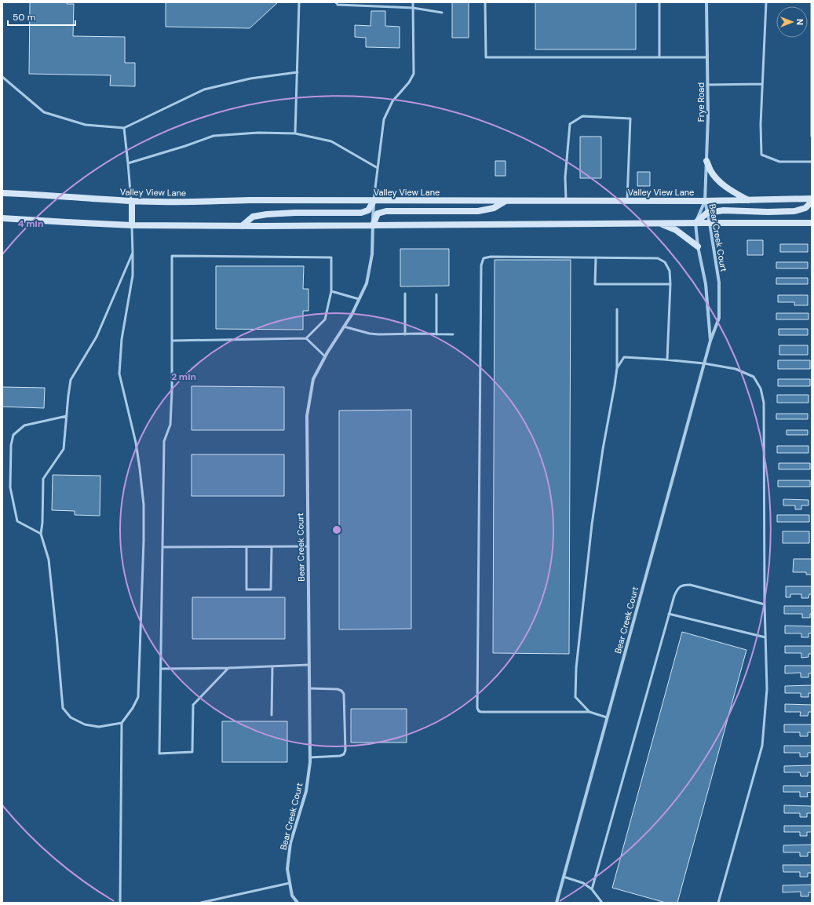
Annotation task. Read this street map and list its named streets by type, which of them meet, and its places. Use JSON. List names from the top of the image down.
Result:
{
  "streets": {
    "main road": ["Valley View Lane"],
    "street": ["Frye Road", "Bear Creek Court"]
  },
  "crossings": [
    ["Frye Road", "Valley View Lane"],
    ["Frye Road", "Bear Creek Court"],
    ["Valley View Lane", "Bear Creek Court"]
  ],
  "scale_bar": "50 m",
  "north": "right",
  "rings": ["4 min", "2 min"]
}
